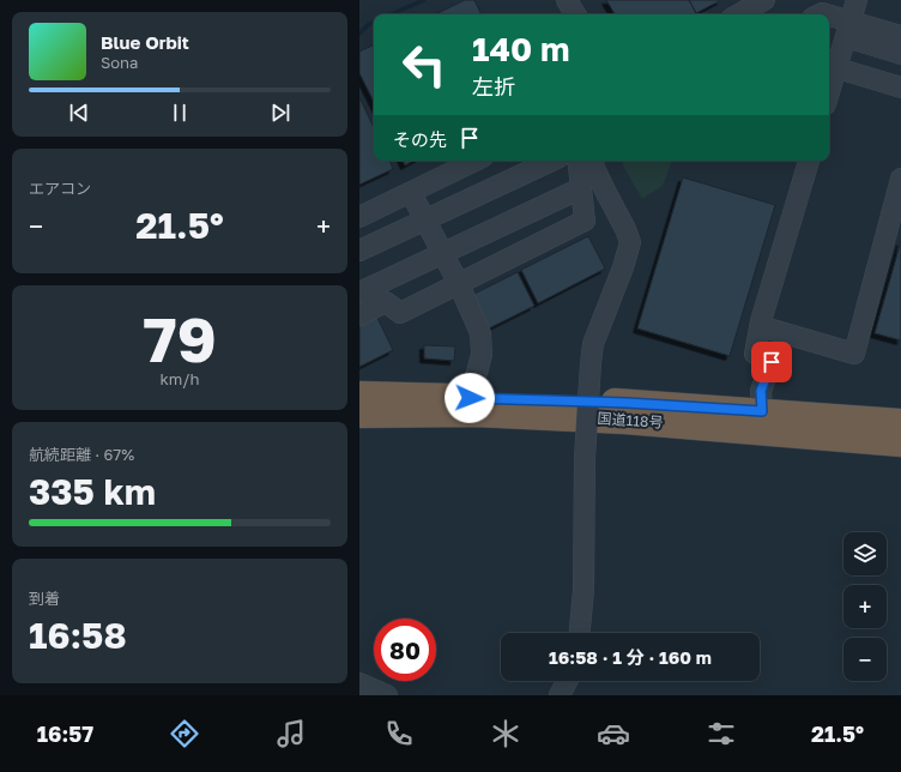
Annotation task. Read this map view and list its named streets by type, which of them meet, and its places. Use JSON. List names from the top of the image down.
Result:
{
  "streets": {
    "highway": ["国道118号"]
  },
  "page": {
    "turn": ["140 m", "左折"],
    "song": ["Blue Orbit", "Sona"],
    "then": "その先",
    "tile": [
      "エアコン",
      ["79", "km/h"],
      ["航続距離 · 67%", "335 km"],
      ["到着", "16:58"]
    ],
    "heat": ["−", "21.5°", "+"],
    "map_buttons": ["+", "−"],
    "limit": "80",
    "trip": "16:58 · 1 分 · 160 m",
    "tabs": ["16:57", "21.5°"]
  }
}
